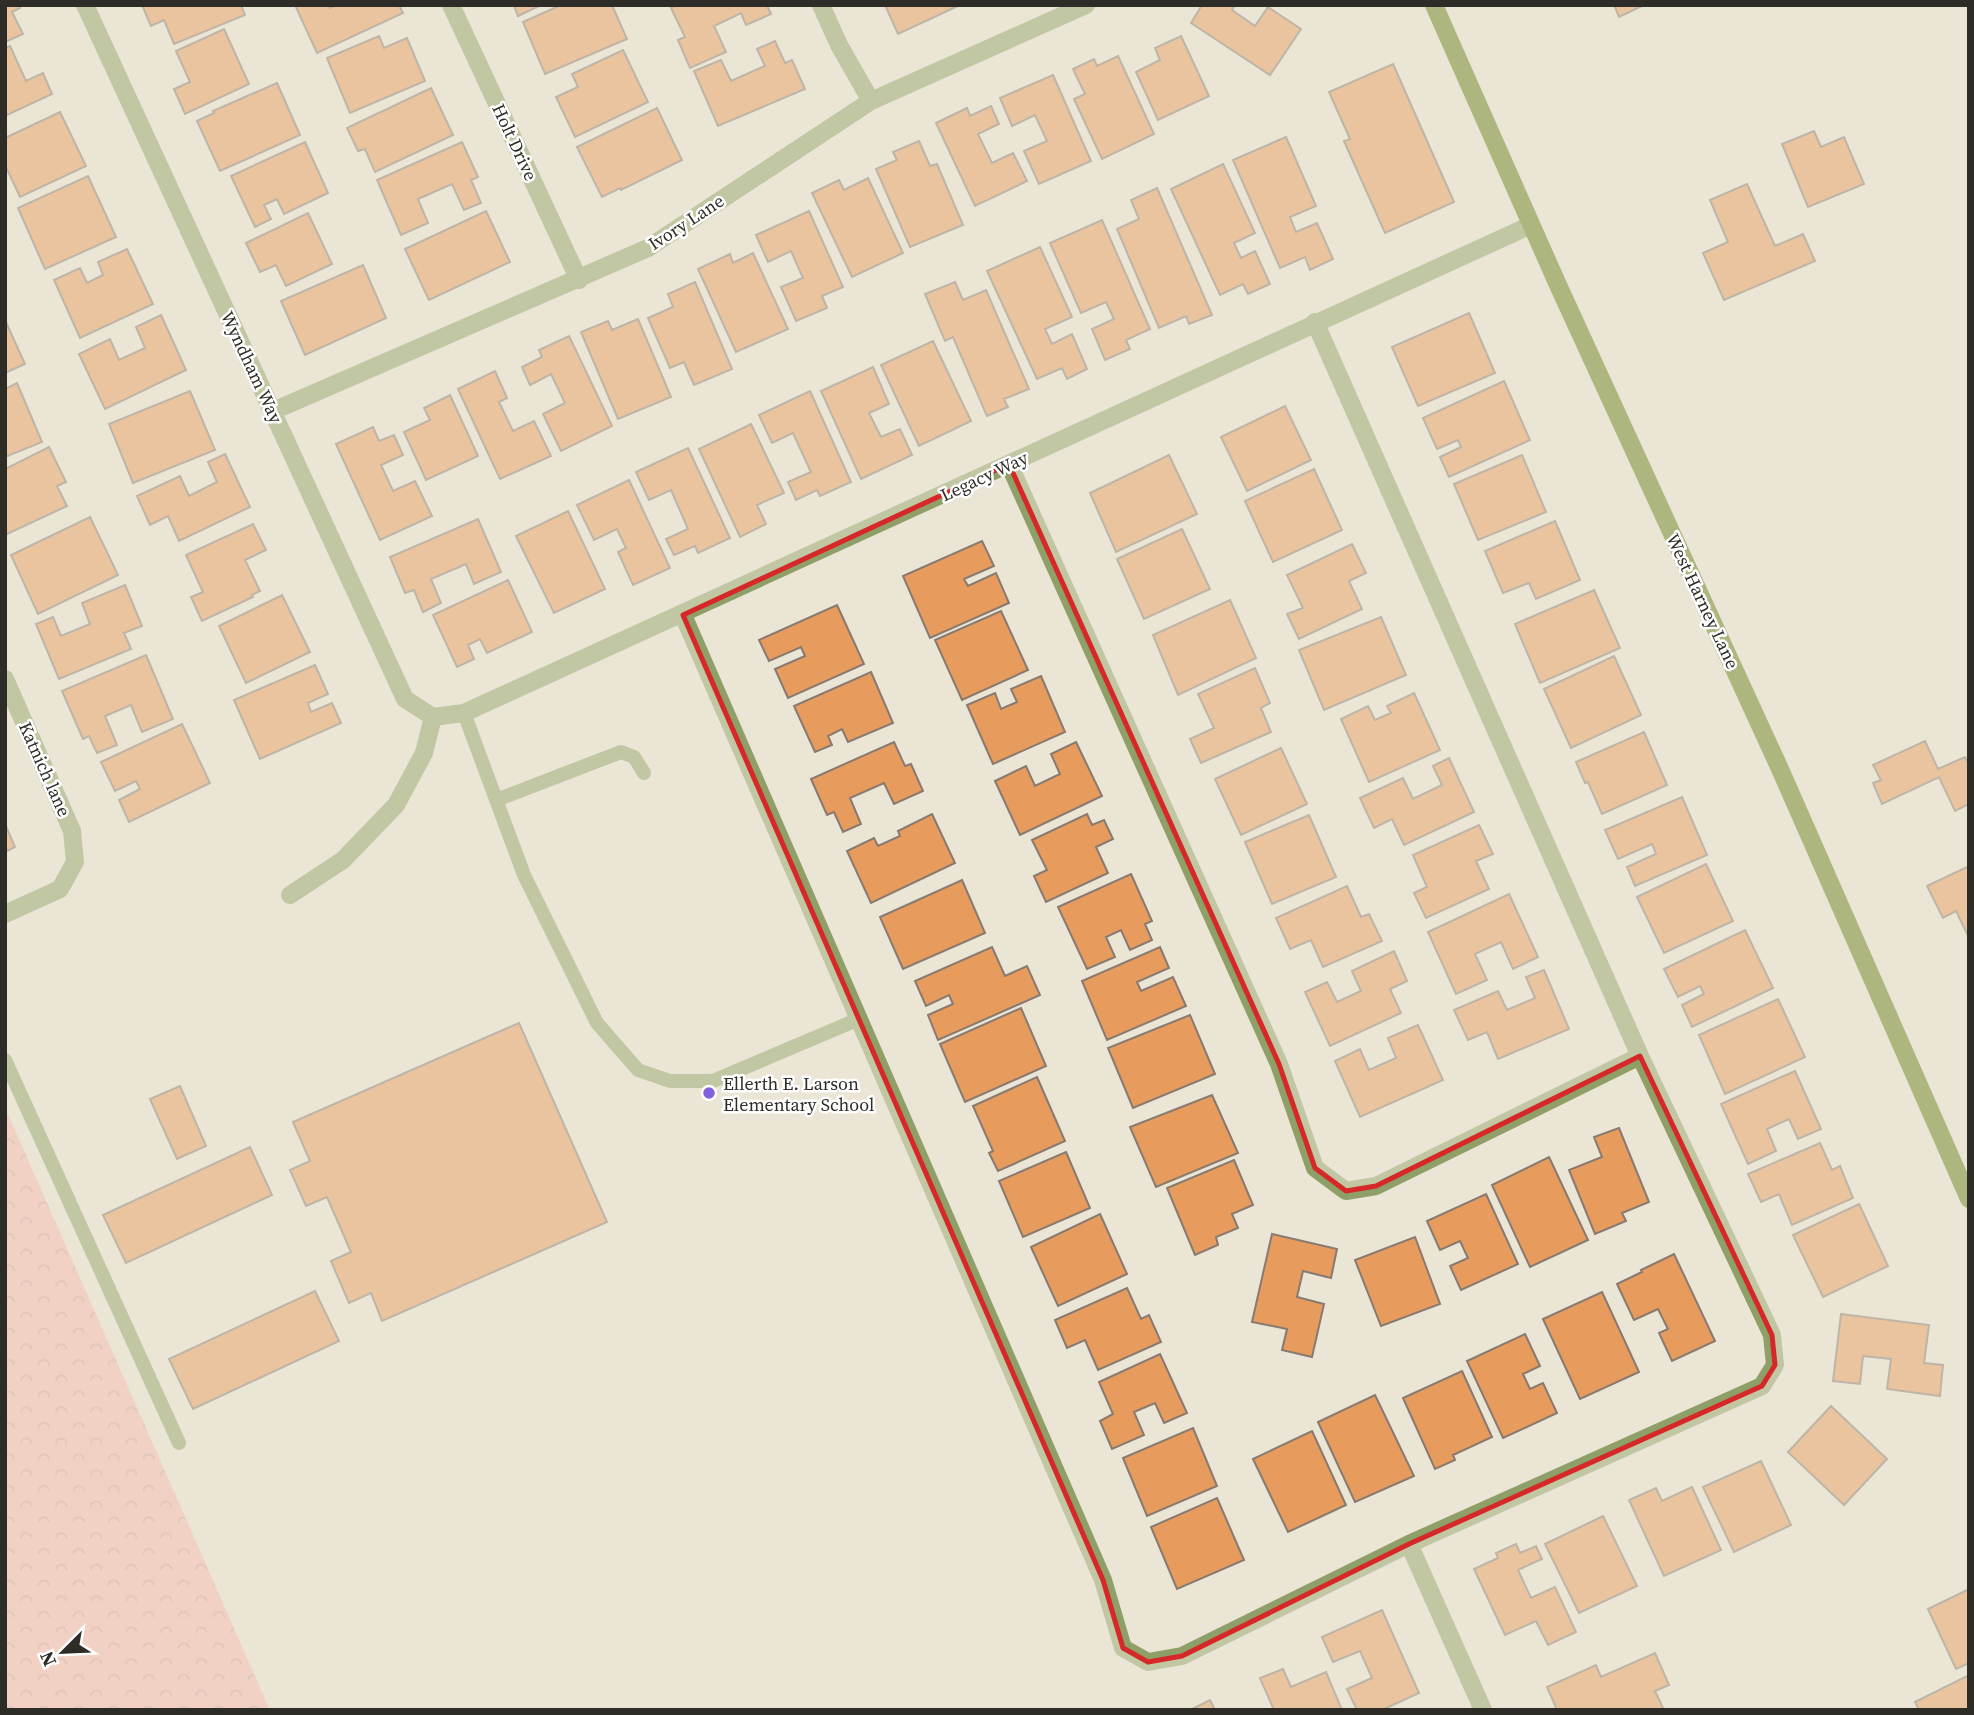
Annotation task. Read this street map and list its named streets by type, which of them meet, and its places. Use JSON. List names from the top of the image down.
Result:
{
  "streets": {
    "main road": ["West Harney Lane"],
    "street": [
      "Holt Drive",
      "Ivory Lane",
      "Wyndham Way",
      "Legacy Way",
      "Katnich lane"
    ]
  },
  "crossings": [
    ["Holt Drive", "Ivory Lane"],
    ["Ivory Lane", "Wyndham Way"],
    ["Wyndham Way", "Legacy Way"],
    ["Legacy Way", "West Harney Lane"]
  ],
  "places": ["Ellerth E. Larson Elementary School"],
  "north": "bottom left"
}
